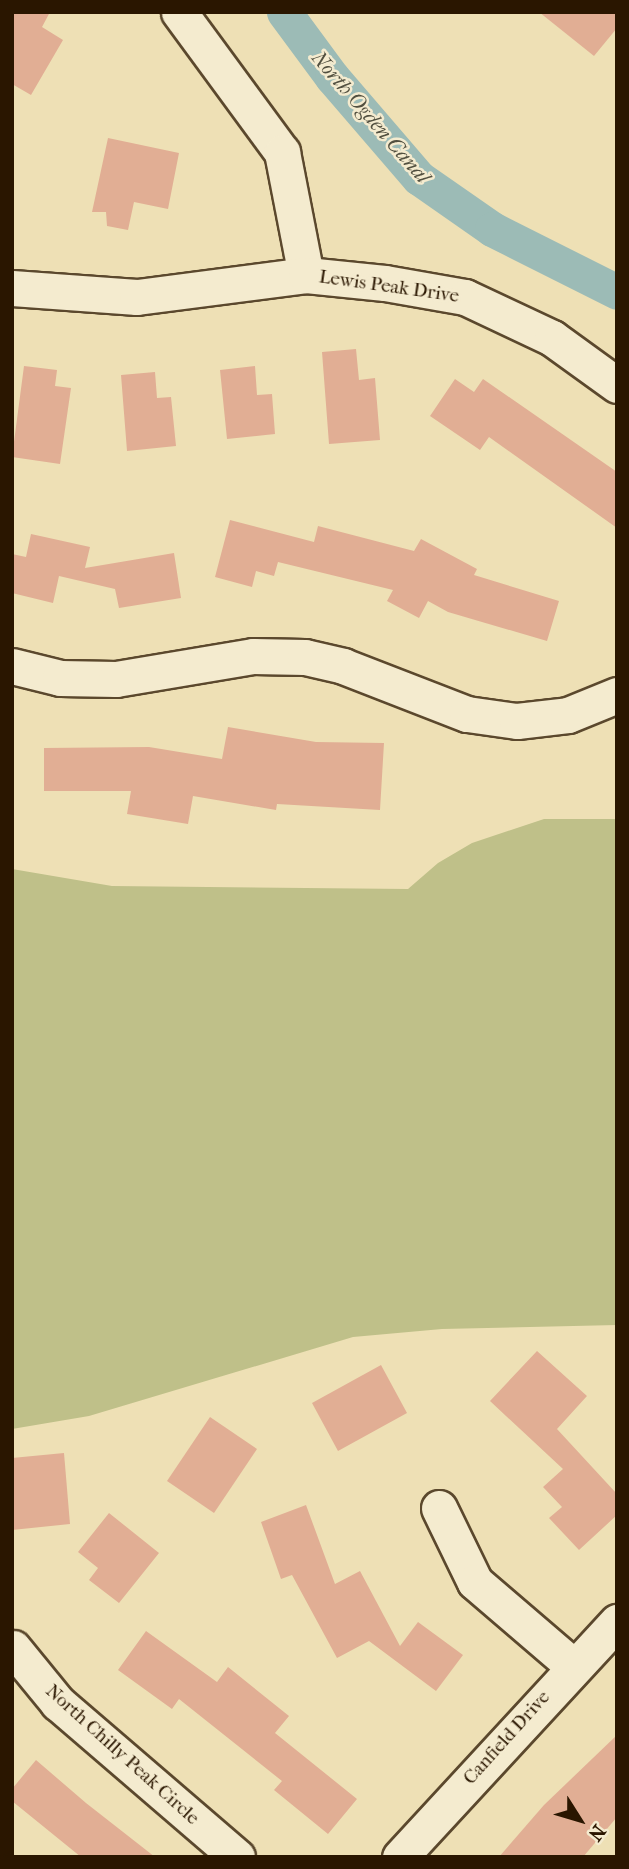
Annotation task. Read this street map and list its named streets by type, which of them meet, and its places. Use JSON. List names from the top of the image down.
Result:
{
  "streets": {
    "street": ["Lewis Peak Drive", "Canfield Drive", "North Chilly Peak Circle"]
  },
  "water": ["North Ogden Canal"],
  "north": "bottom right"
}
